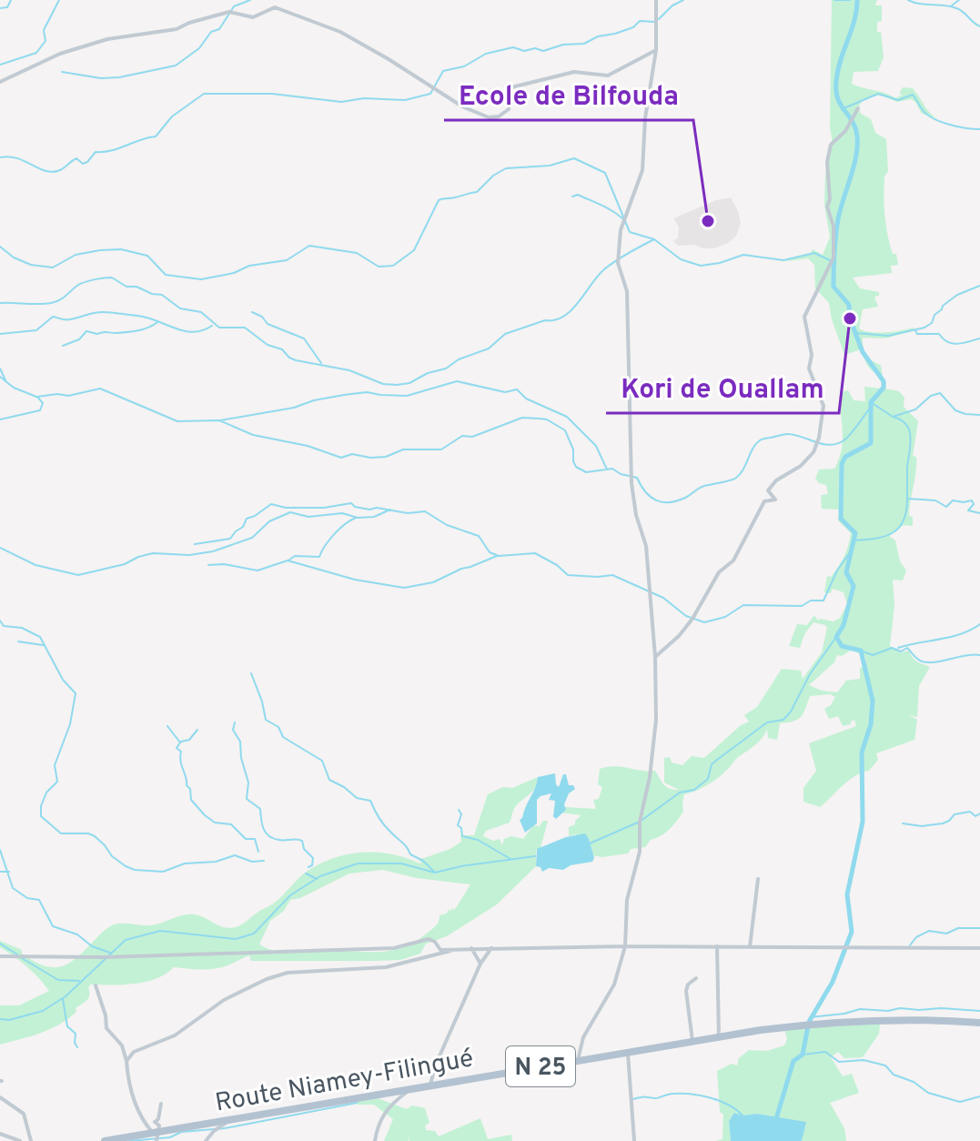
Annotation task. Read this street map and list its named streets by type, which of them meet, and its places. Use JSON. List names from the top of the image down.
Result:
{
  "streets": {
    "main road": ["N 25", "Route Niamey-Filingué"]
  },
  "places": ["Ecole de Bilfouda", "Kori de Ouallam"]
}
